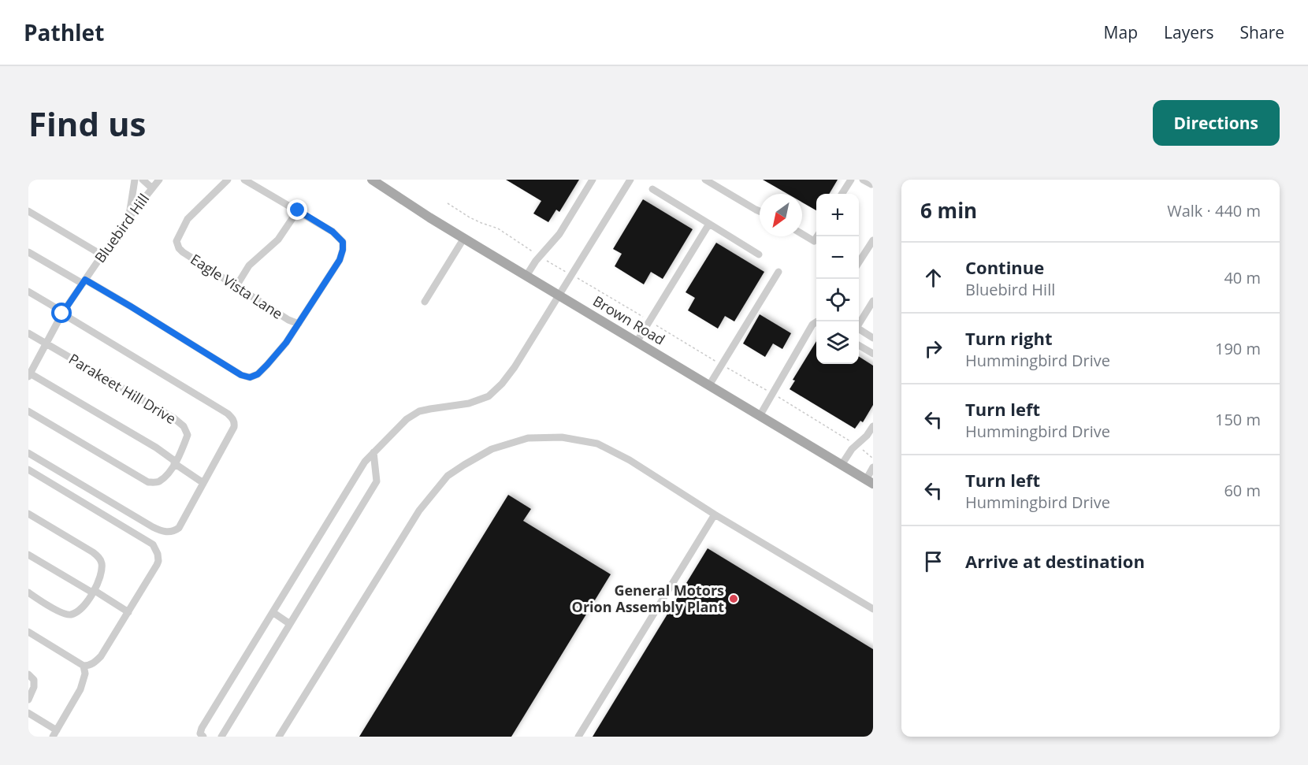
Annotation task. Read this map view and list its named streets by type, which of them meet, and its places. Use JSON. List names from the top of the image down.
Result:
{
  "streets": {
    "main road": ["Brown Road"],
    "street": ["Bluebird Hill", "Eagle Vista Lane", "Parakeet Hill Drive"]
  },
  "crossings": [
    ["Bluebird Hill", "Parakeet Hill Drive"]
  ],
  "places": ["General Motors Orion Assembly Plant"],
  "north": "bottom left",
  "page": {
    "header": "Pathlet",
    "nav": ["Map", "Layers", "Share"],
    "buttons": "Directions",
    "title": "Find us",
    "heading": ["6 min", "Walk · 440 m"],
    "map_buttons": ["+", "−"],
    "list": [
      ["Continue", "Bluebird Hill", "40 m"],
      ["Turn right", "Hummingbird Drive", "190 m"],
      ["Turn left", "Hummingbird Drive", "150 m"],
      ["Turn left", "Hummingbird Drive", "60 m"],
      "Arrive at destination"
    ]
  }
}
